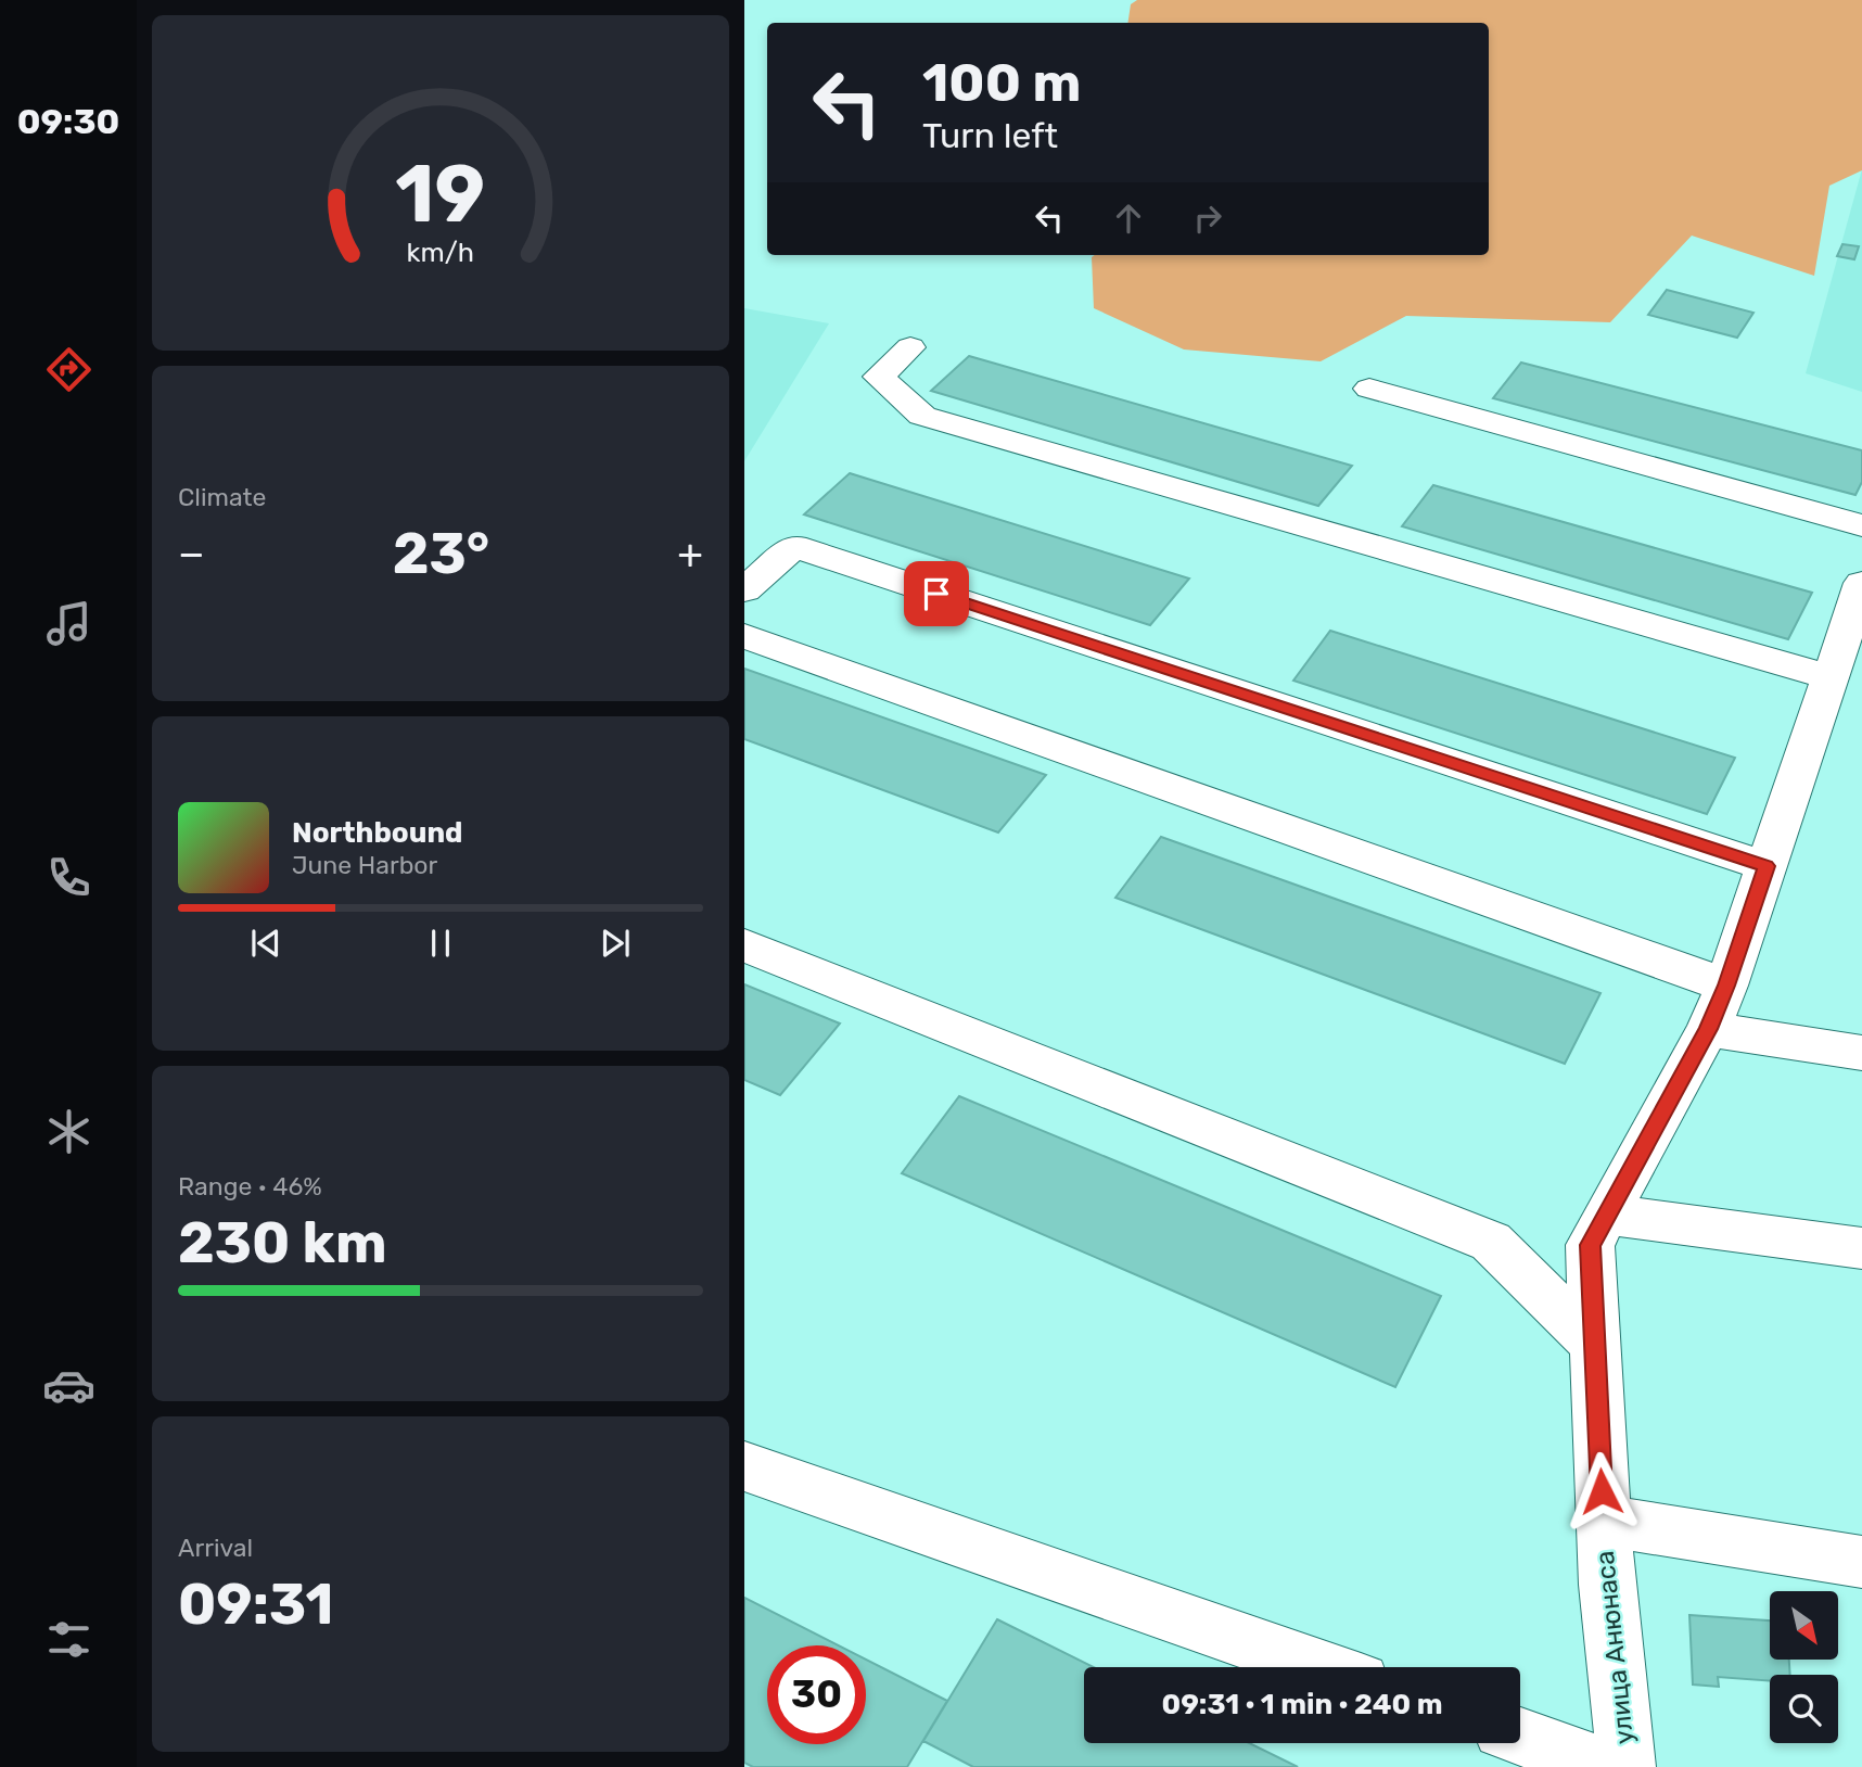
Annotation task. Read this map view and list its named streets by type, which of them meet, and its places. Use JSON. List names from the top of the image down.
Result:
{
  "streets": {
    "street": ["улица Анюнаса"]
  },
  "north": "bottom right",
  "page": {
    "tabs": "09:30",
    "turn": ["100 m", "Turn left"],
    "tile": [
      "Climate",
      ["Range · 46%", "230 km"],
      ["Arrival", "09:31"]
    ],
    "heat": ["−", "23°", "+"],
    "song": ["Northbound", "June Harbor"],
    "limit": "30",
    "trip": "09:31 · 1 min · 240 m",
    "gauge": ["19", "km/h"]
  }
}
